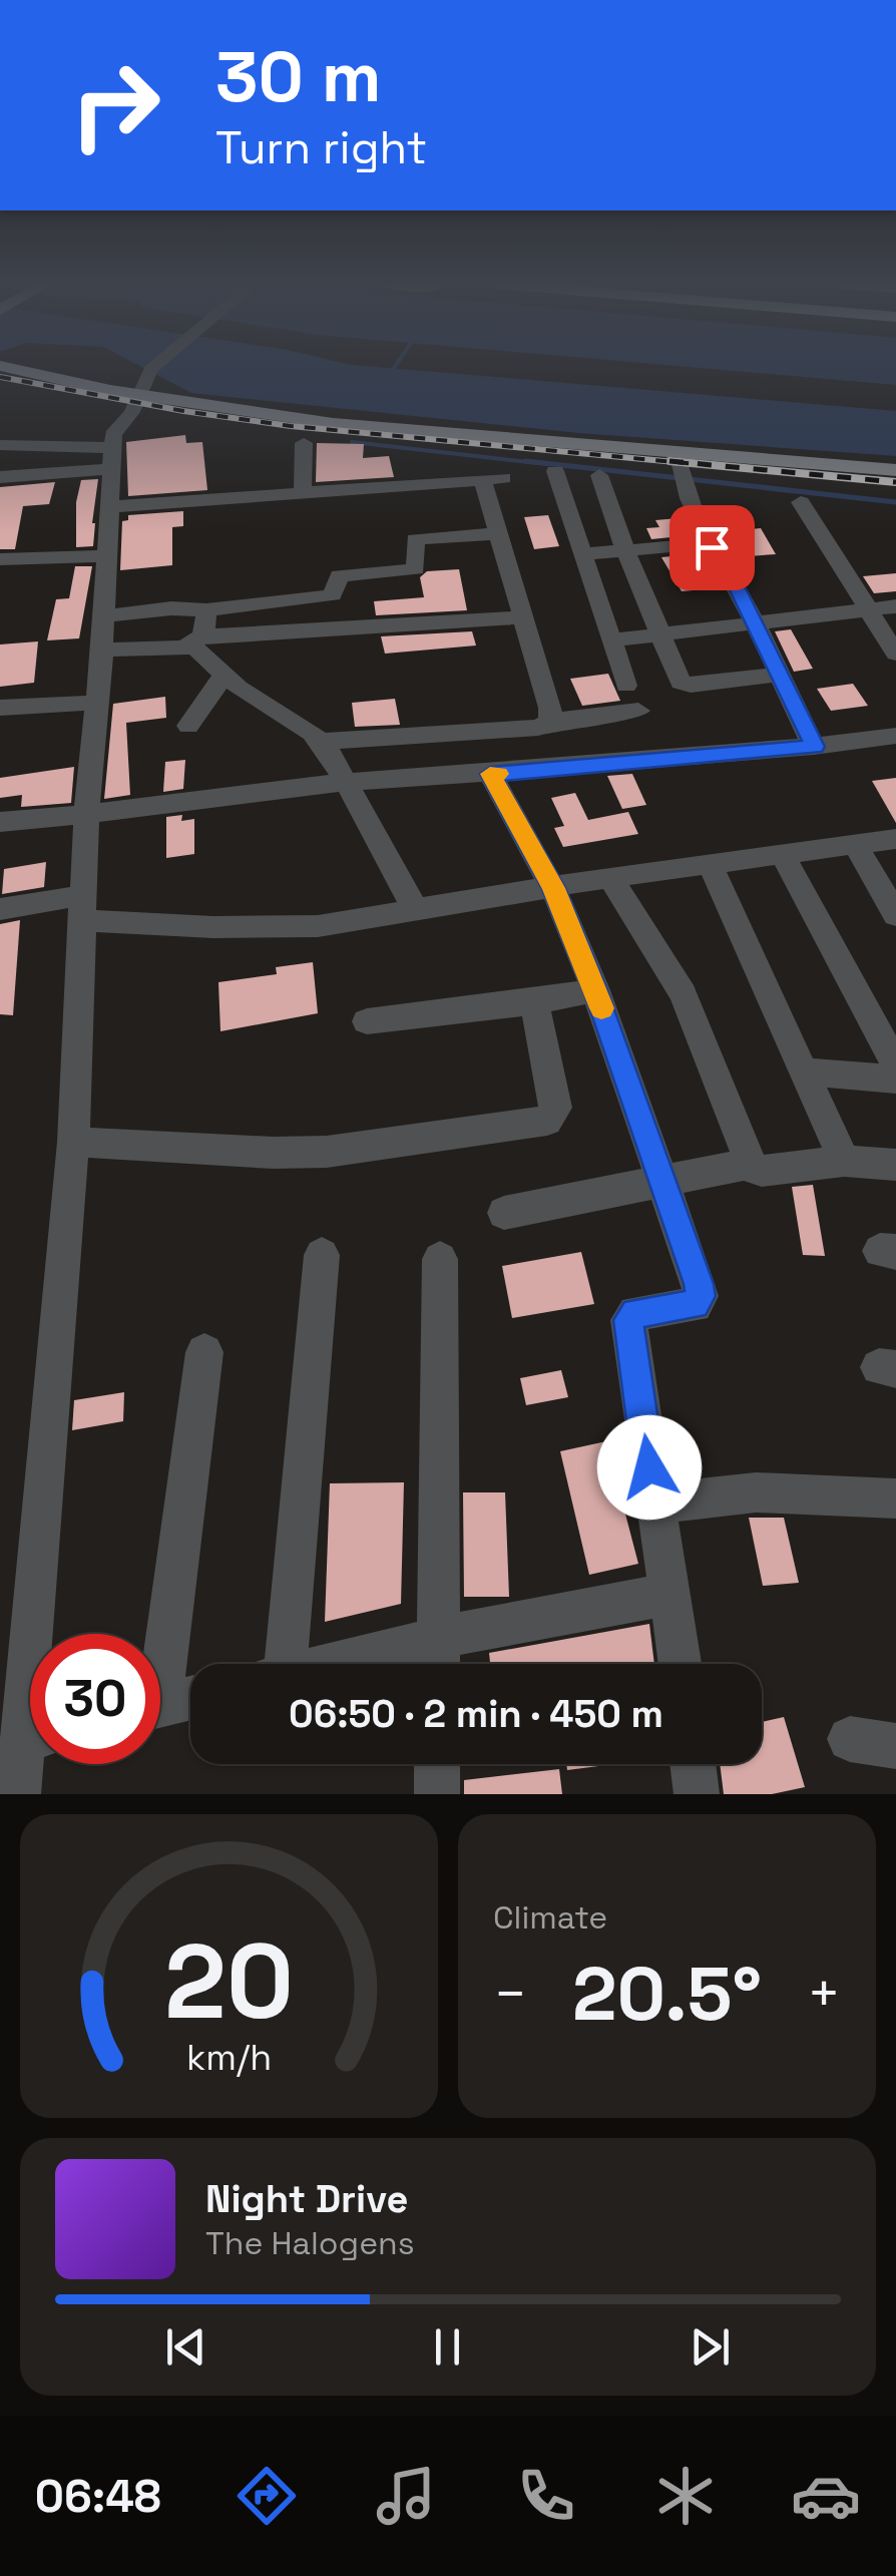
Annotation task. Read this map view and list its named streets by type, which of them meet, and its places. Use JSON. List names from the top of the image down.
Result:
{
  "page": {
    "turn": ["30 m", "Turn right"],
    "limit": "30",
    "trip": "06:50 · 2 min · 450 m",
    "tile": "Climate",
    "heat": ["−", "20.5°", "+"],
    "song": ["Night Drive", "The Halogens"],
    "tabs": "06:48",
    "gauge": ["20", "km/h"]
  }
}
